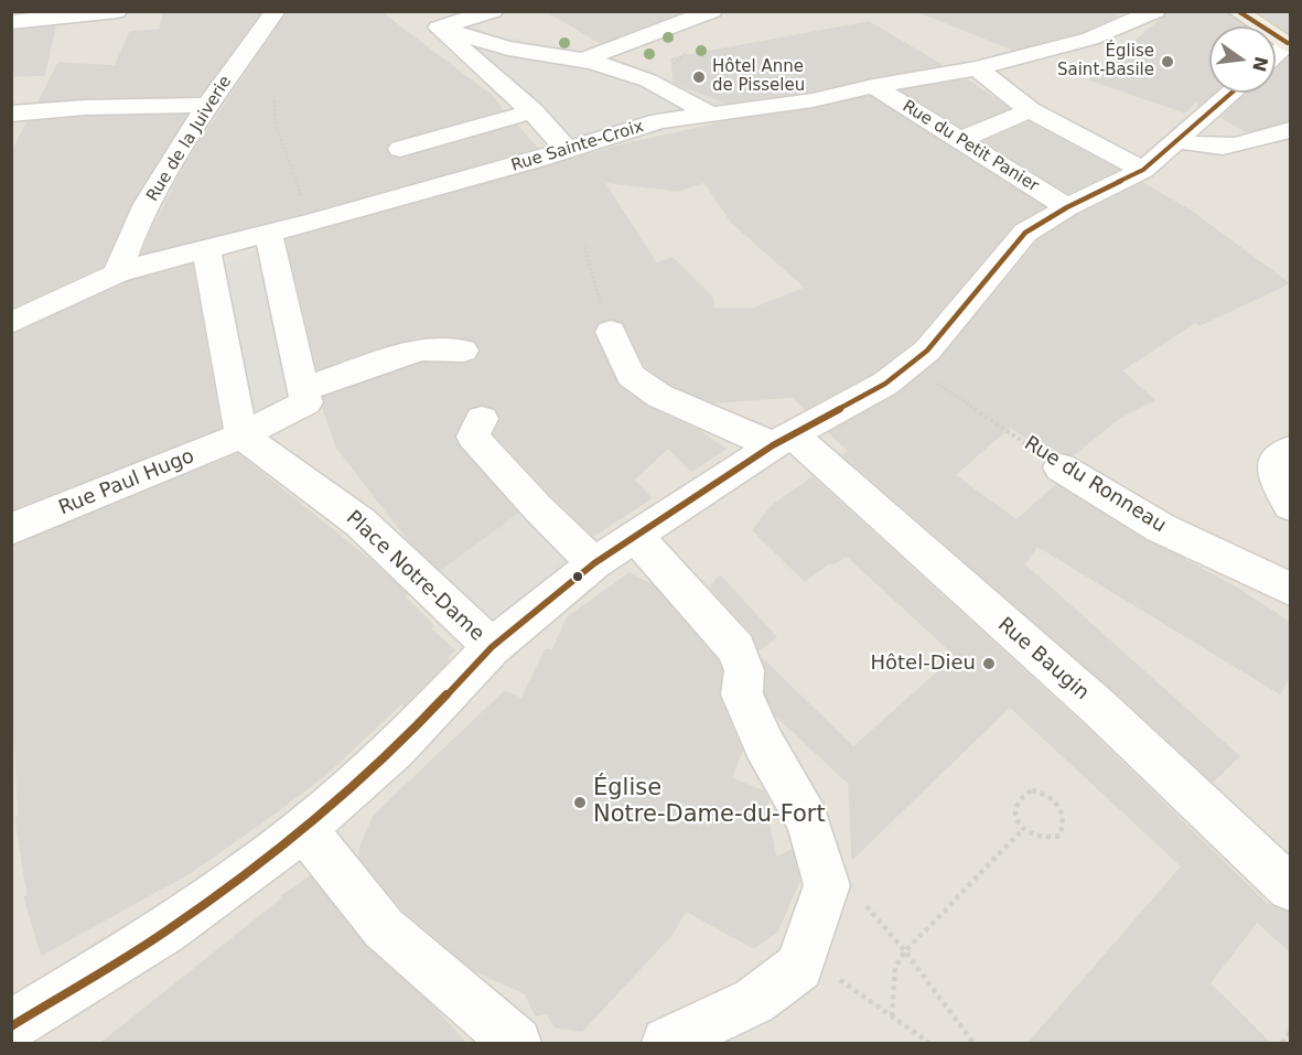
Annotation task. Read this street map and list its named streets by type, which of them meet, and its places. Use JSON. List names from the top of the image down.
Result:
{
  "streets": {
    "street": [
      "Rue de la Juiverie",
      "Rue Sainte-Croix",
      "Rue du Petit Panier",
      "Rue Paul Hugo",
      "Rue du Ronneau",
      "Place Notre-Dame",
      "Rue Baugin"
    ]
  },
  "crossings": [
    ["Rue Sainte-Croix", "Rue du Petit Panier"],
    ["Rue Paul Hugo", "Place Notre-Dame"]
  ],
  "places": [
    "Église Saint-Basile",
    "Hôtel Anne de Pisseleu",
    "Hôtel-Dieu",
    "Église Notre-Dame-du-Fort"
  ],
  "north": "right"
}
